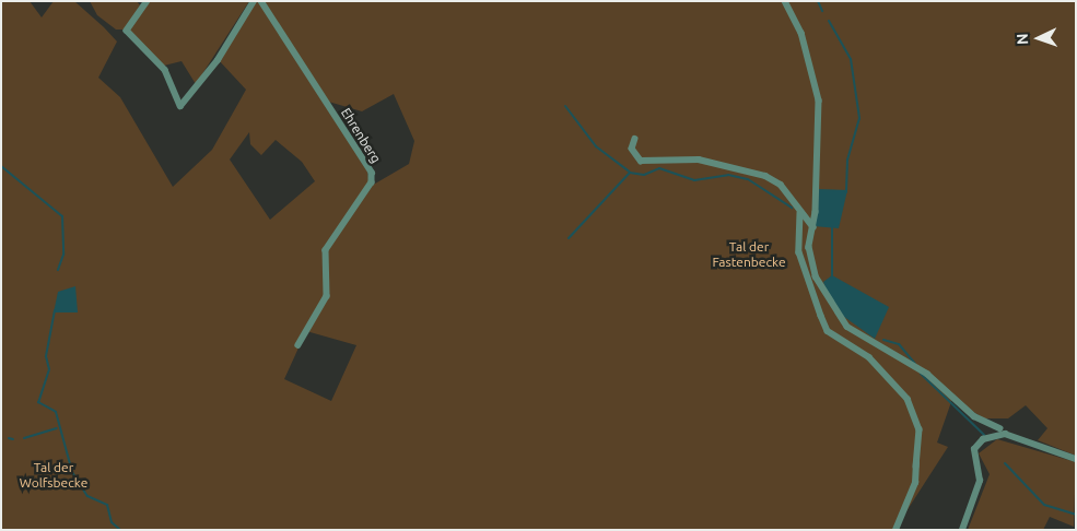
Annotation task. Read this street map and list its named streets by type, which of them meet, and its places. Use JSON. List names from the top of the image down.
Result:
{
  "streets": {
    "street": ["Ehrenberg"]
  },
  "parks": ["Tal der Fastenbecke", "Tal der Wolfsbecke"],
  "north": "left"
}
